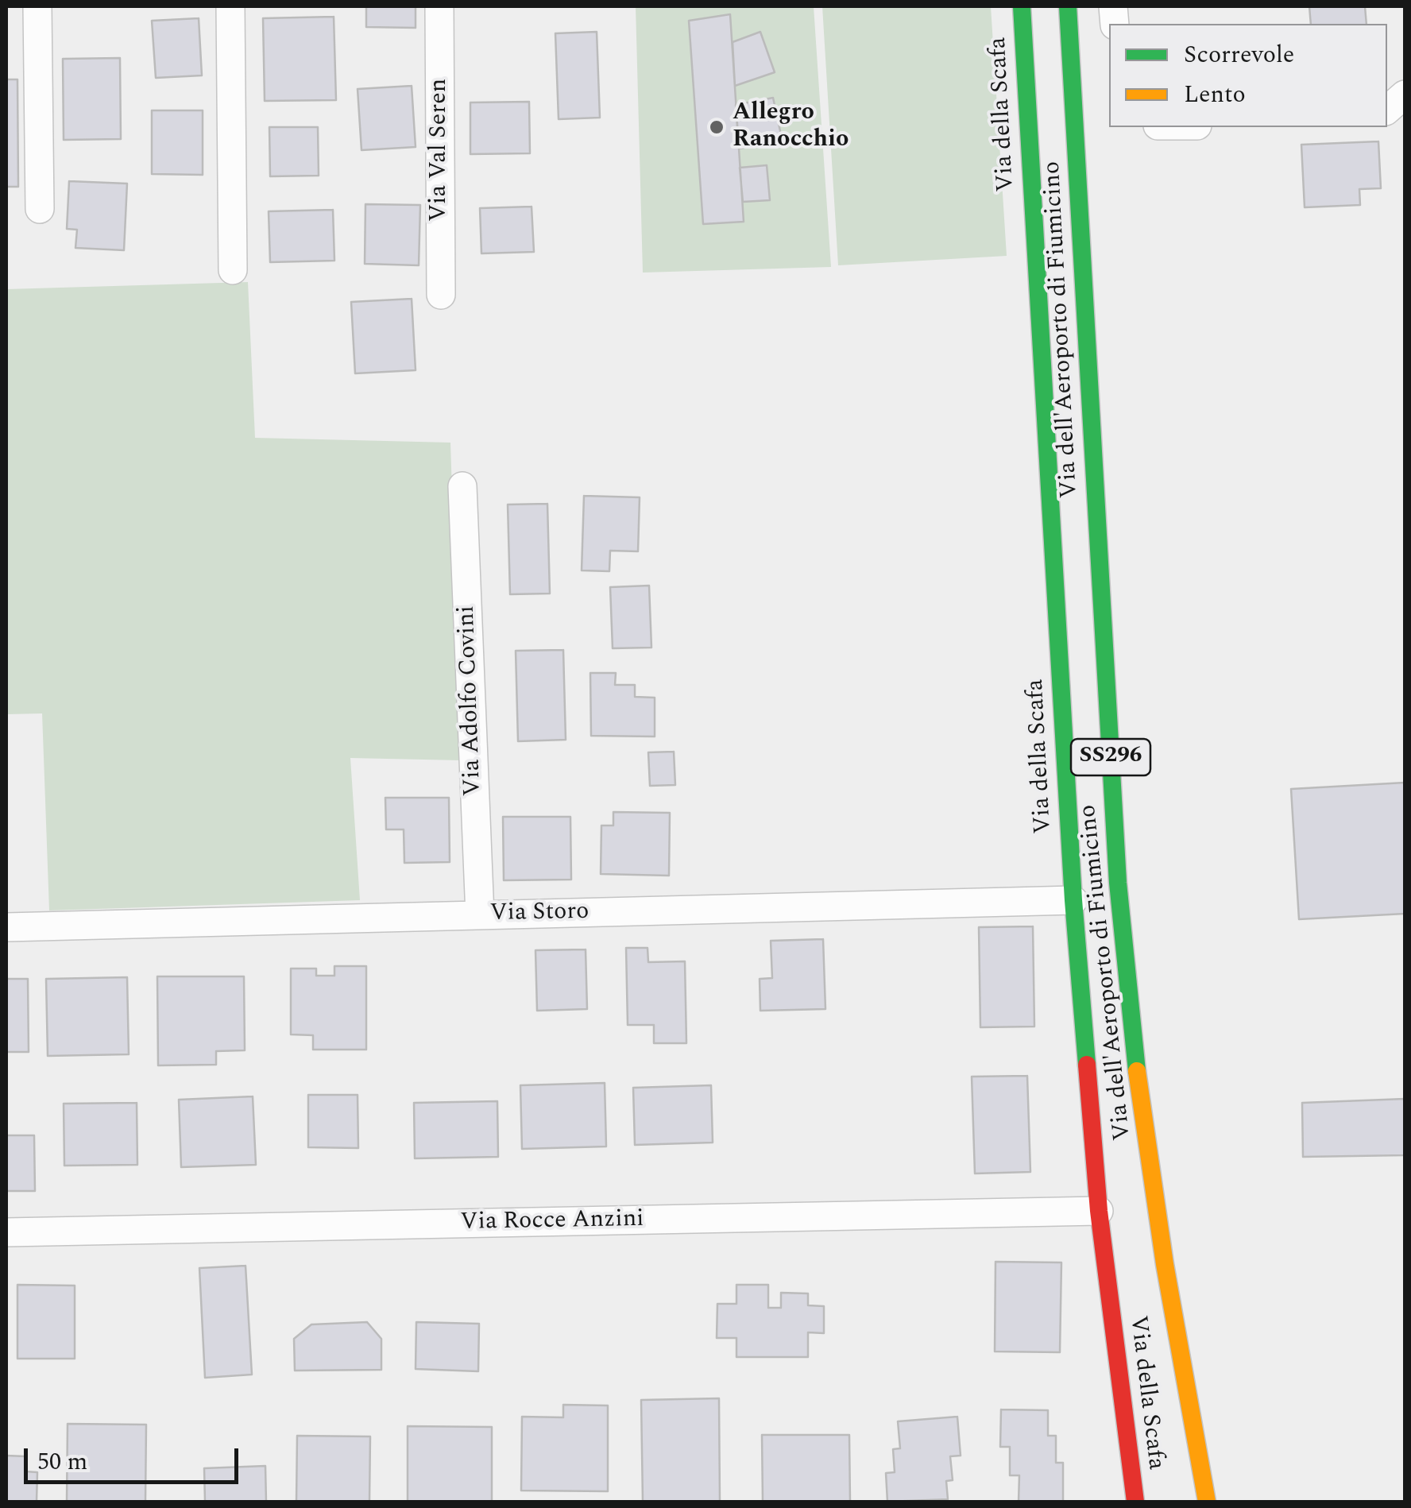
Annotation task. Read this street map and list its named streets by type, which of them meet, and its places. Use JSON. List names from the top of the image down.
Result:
{
  "streets": {
    "street": [
      "Via della Scafa",
      "Via Val Seren",
      "Via dell'Aeroporto di Fiumicino",
      "Via Adolfo Covini",
      "SS296",
      "Via Storo",
      "Via Rocce Anzini"
    ]
  },
  "crossings": [
    ["Via della Scafa", "Via Storo"],
    ["Via della Scafa", "Via Rocce Anzini"],
    ["Via Adolfo Covini", "Via Storo"]
  ],
  "places": ["Allegro Ranocchio"],
  "legend": ["Scorrevole", "Lento"],
  "scale_bar": "50 m"
}
